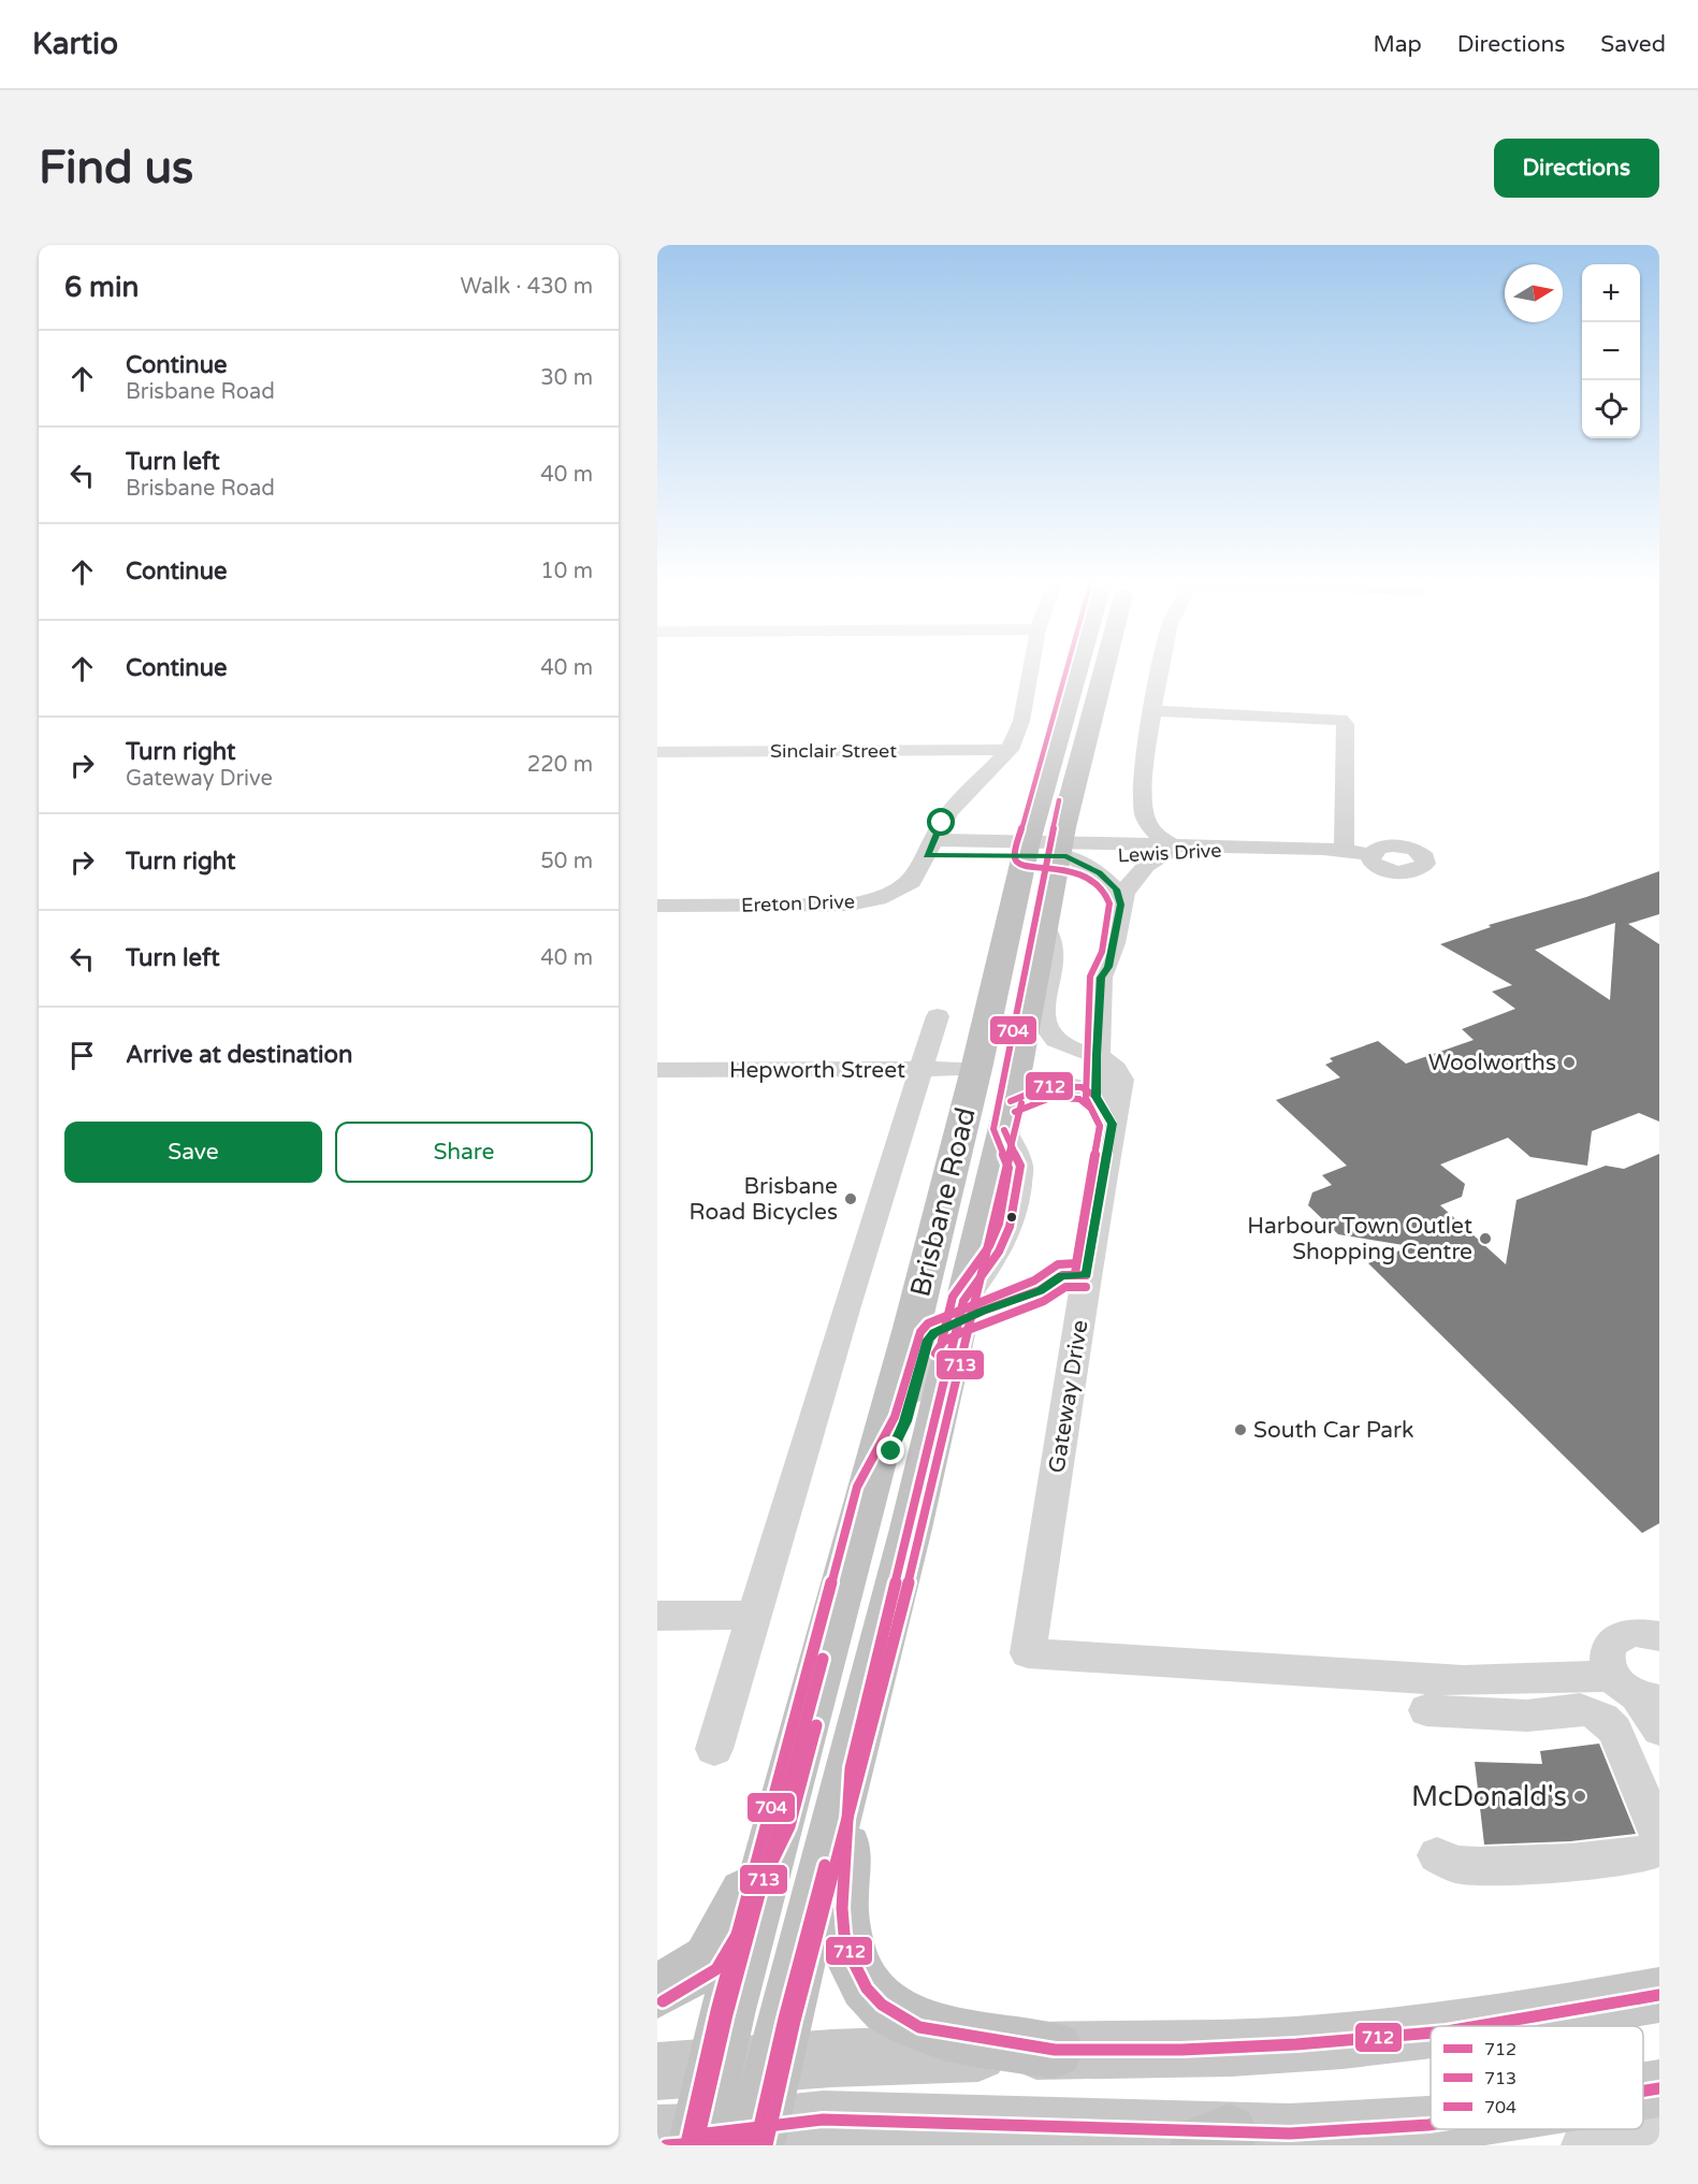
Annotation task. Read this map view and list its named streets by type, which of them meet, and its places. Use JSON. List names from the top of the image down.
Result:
{
  "streets": {
    "highway": ["Brisbane Road"],
    "street": [
      "Sinclair Street",
      "Lewis Drive",
      "Ereton Drive",
      "Hepworth Street",
      "Gateway Drive"
    ]
  },
  "crossings": [
    ["Lewis Drive", "Brisbane Road"],
    ["Hepworth Street", "Brisbane Road"]
  ],
  "places": [
    "Woolworths",
    "Brisbane Road Bicycles",
    "Harbour Town Outlet Shopping Centre",
    "South Car Park",
    "McDonald's"
  ],
  "lines": ["transit line 704", "transit line 712", "transit line 713"],
  "legend": ["712", "713", "704"],
  "north": "right",
  "page": {
    "header": "Kartio",
    "nav": ["Map", "Directions", "Saved"],
    "buttons": [
      "Directions",
      ["Save", "Share"]
    ],
    "title": "Find us",
    "heading": ["6 min", "Walk · 430 m"],
    "map_buttons": ["+", "−"],
    "list": [
      ["Continue", "Brisbane Road", "30 m"],
      ["Turn left", "Brisbane Road", "40 m"],
      ["Continue", "10 m"],
      ["Continue", "40 m"],
      ["Turn right", "Gateway Drive", "220 m"],
      ["Turn right", "50 m"],
      ["Turn left", "40 m"],
      "Arrive at destination"
    ]
  }
}
